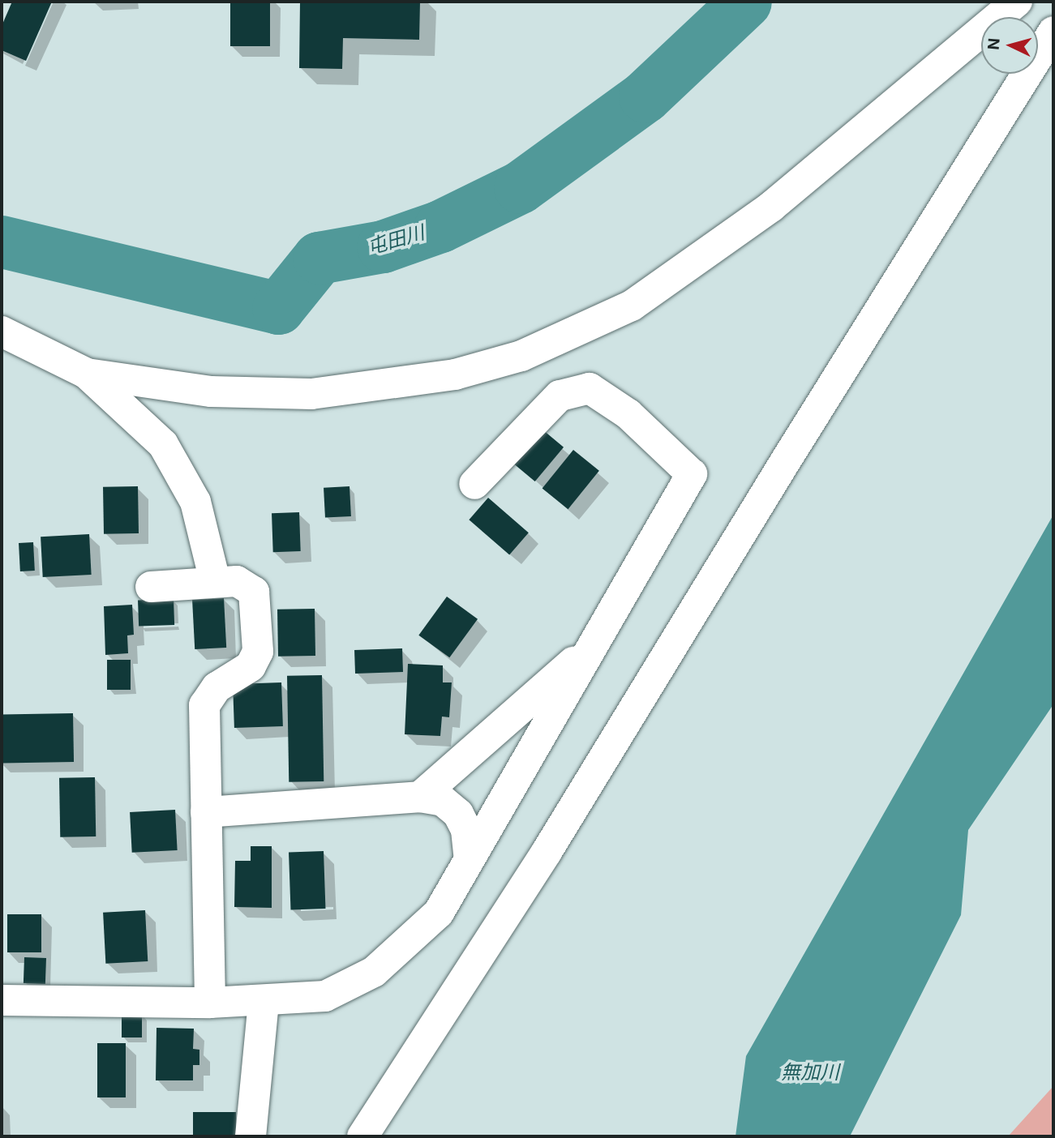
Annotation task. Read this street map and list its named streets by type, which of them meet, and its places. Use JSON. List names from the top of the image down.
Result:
{
  "water": ["屯田川", "無加川"],
  "north": "left"
}
